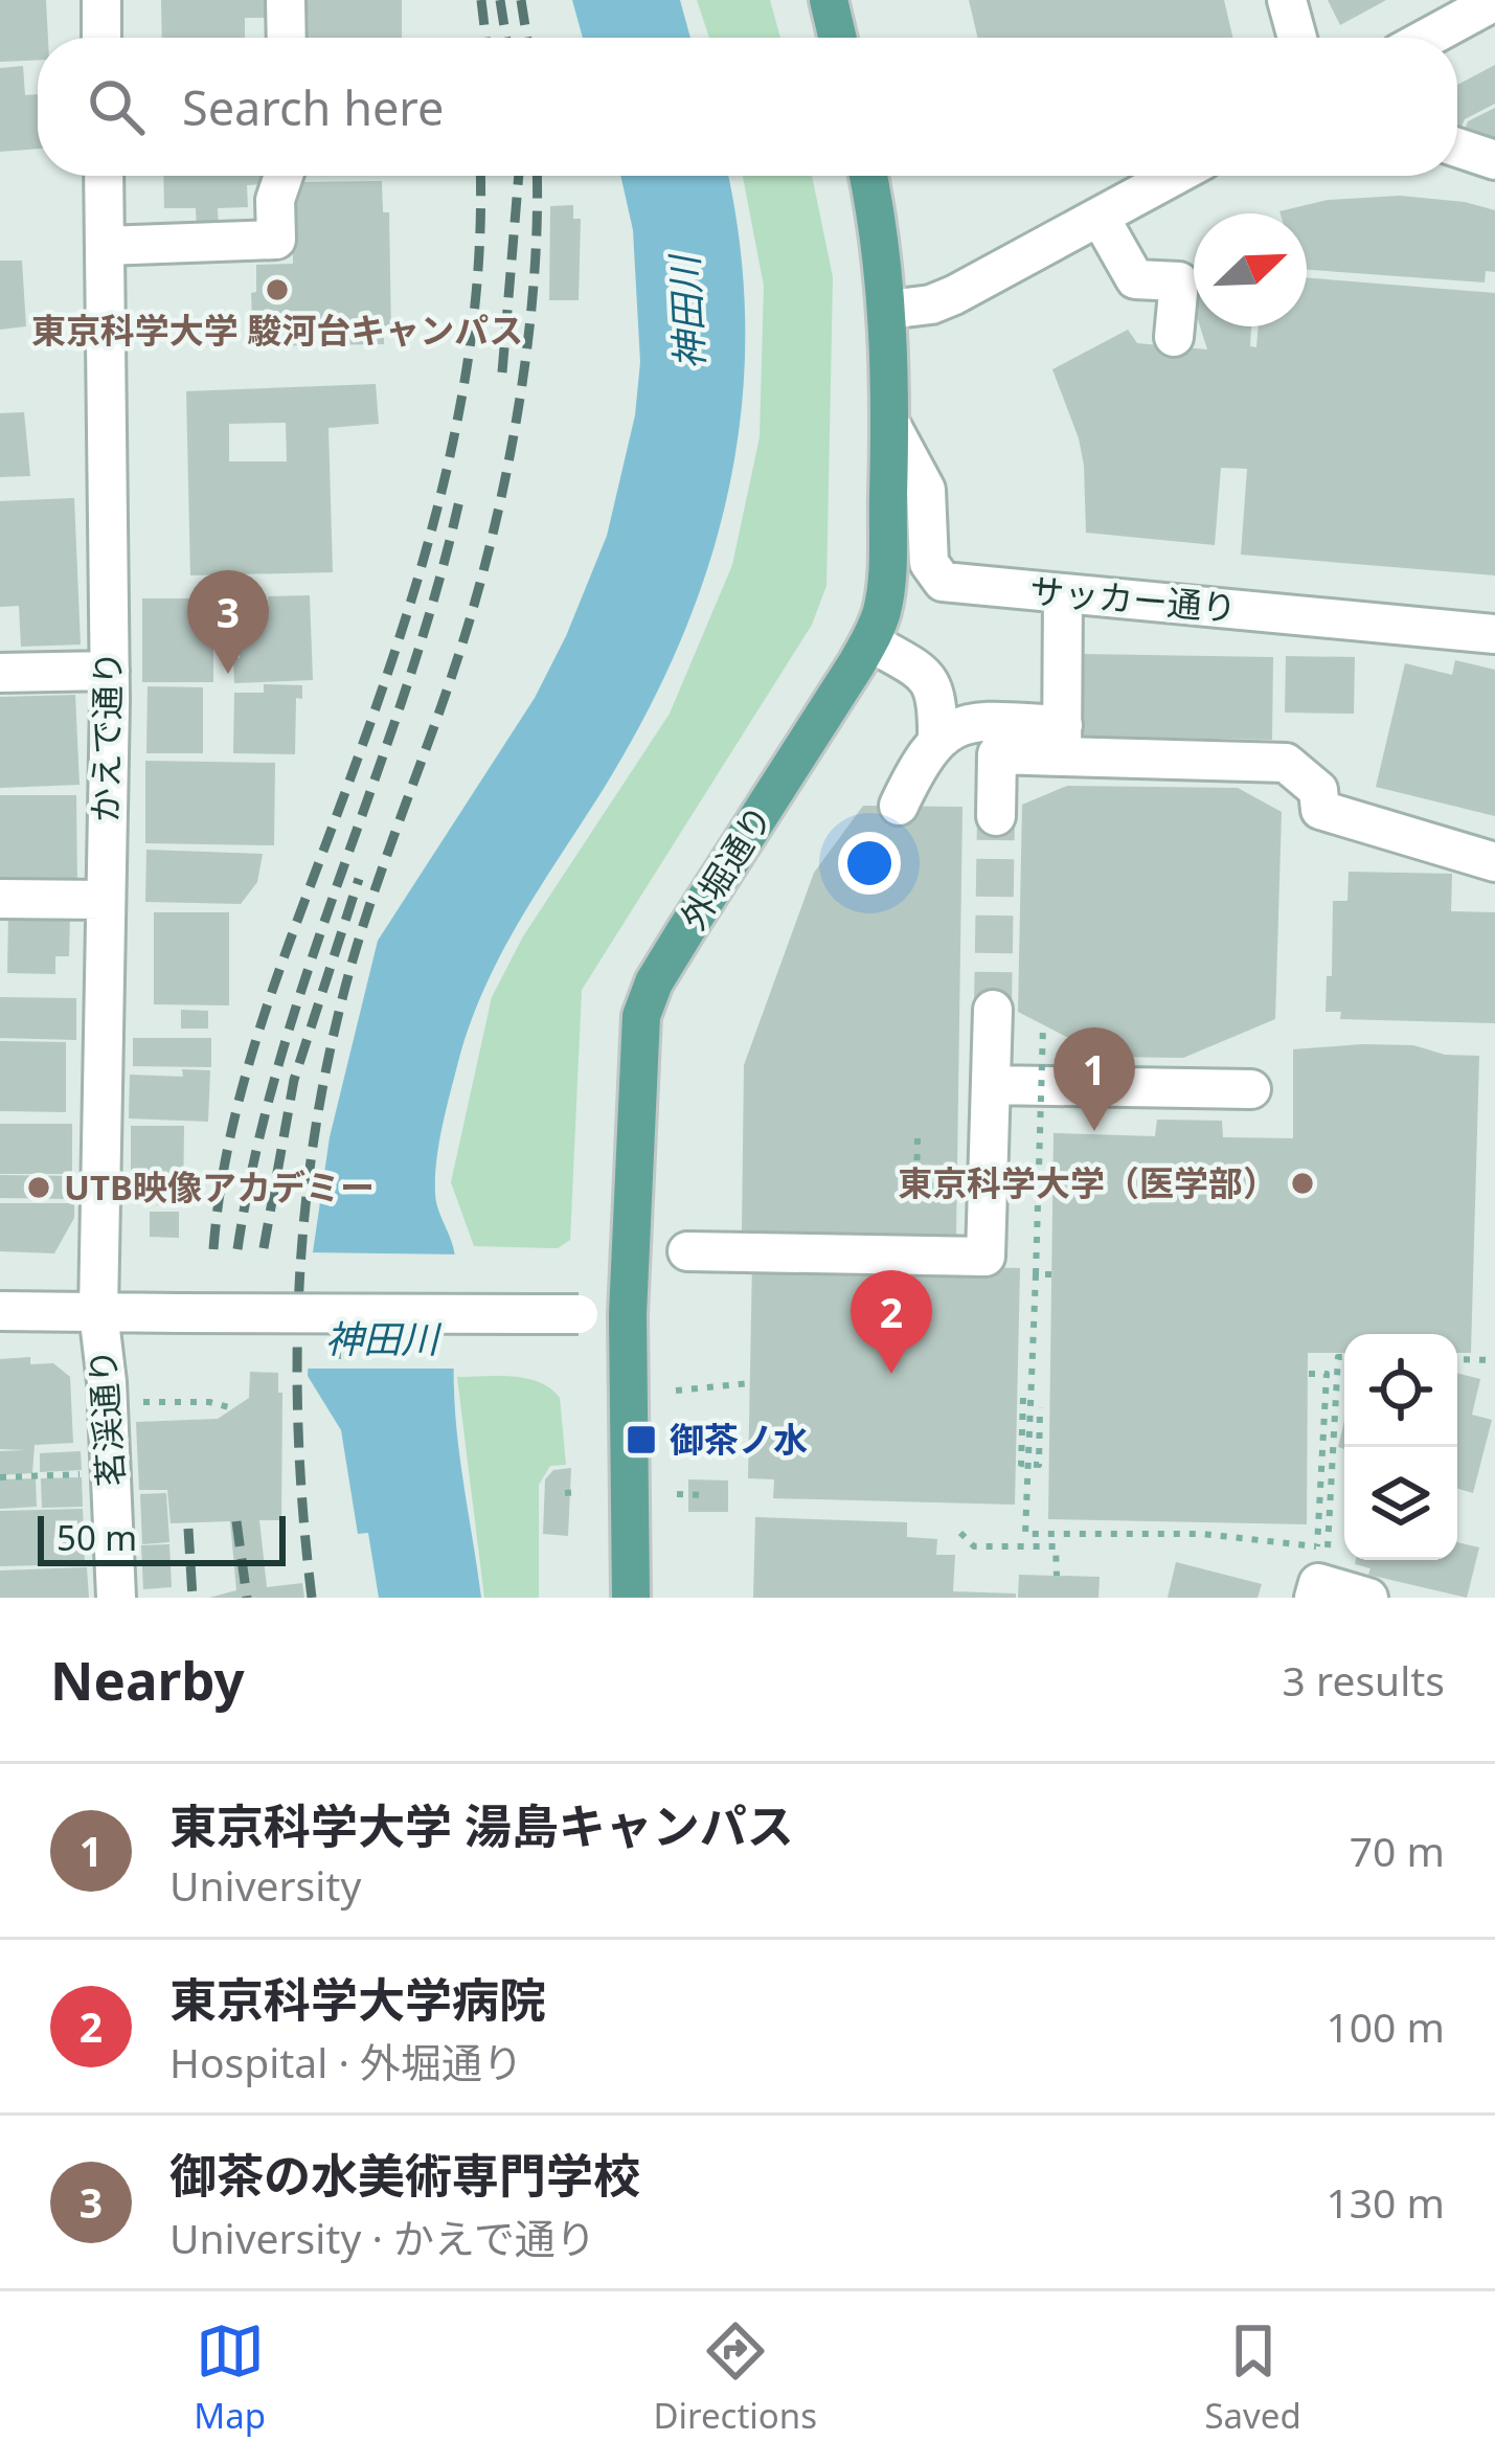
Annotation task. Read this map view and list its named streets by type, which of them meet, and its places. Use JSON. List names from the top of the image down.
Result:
{
  "streets": {
    "main road": ["外堀通り"],
    "street": ["サッカー通り", "かえで通り", "茗渓通り"]
  },
  "crossings": [
    ["サッカー通り", "外堀通り"],
    ["かえで通り", "茗渓通り"]
  ],
  "water": ["神田川"],
  "places": {
    "other": ["東京科学大学 駿河台キャンパス", "東京科学大学（医学部）", "UTB映像アカデミー"],
    "transit": ["御茶ノ水"]
  },
  "scale_bar": "50 m",
  "north": "top right",
  "page": {
    "search": "Search here",
    "pins": ["3", "1", "2"],
    "scale": "50 m",
    "heading": ["Nearby", "3 results"],
    "list": [
      {
        "mark": "1",
        "name": "東京科学大学 湯島キャンパス",
        "note": "University",
        "value": "70 m"
      },
      {
        "mark": "2",
        "name": "東京科学大学病院",
        "note": "Hospital · 外堀通り",
        "value": "100 m"
      },
      {
        "mark": "3",
        "name": "御茶の水美術専門学校",
        "note": "University · かえで通り",
        "value": "130 m"
      }
    ],
    "nav": ["Map", "Directions", "Saved"]
  }
}
